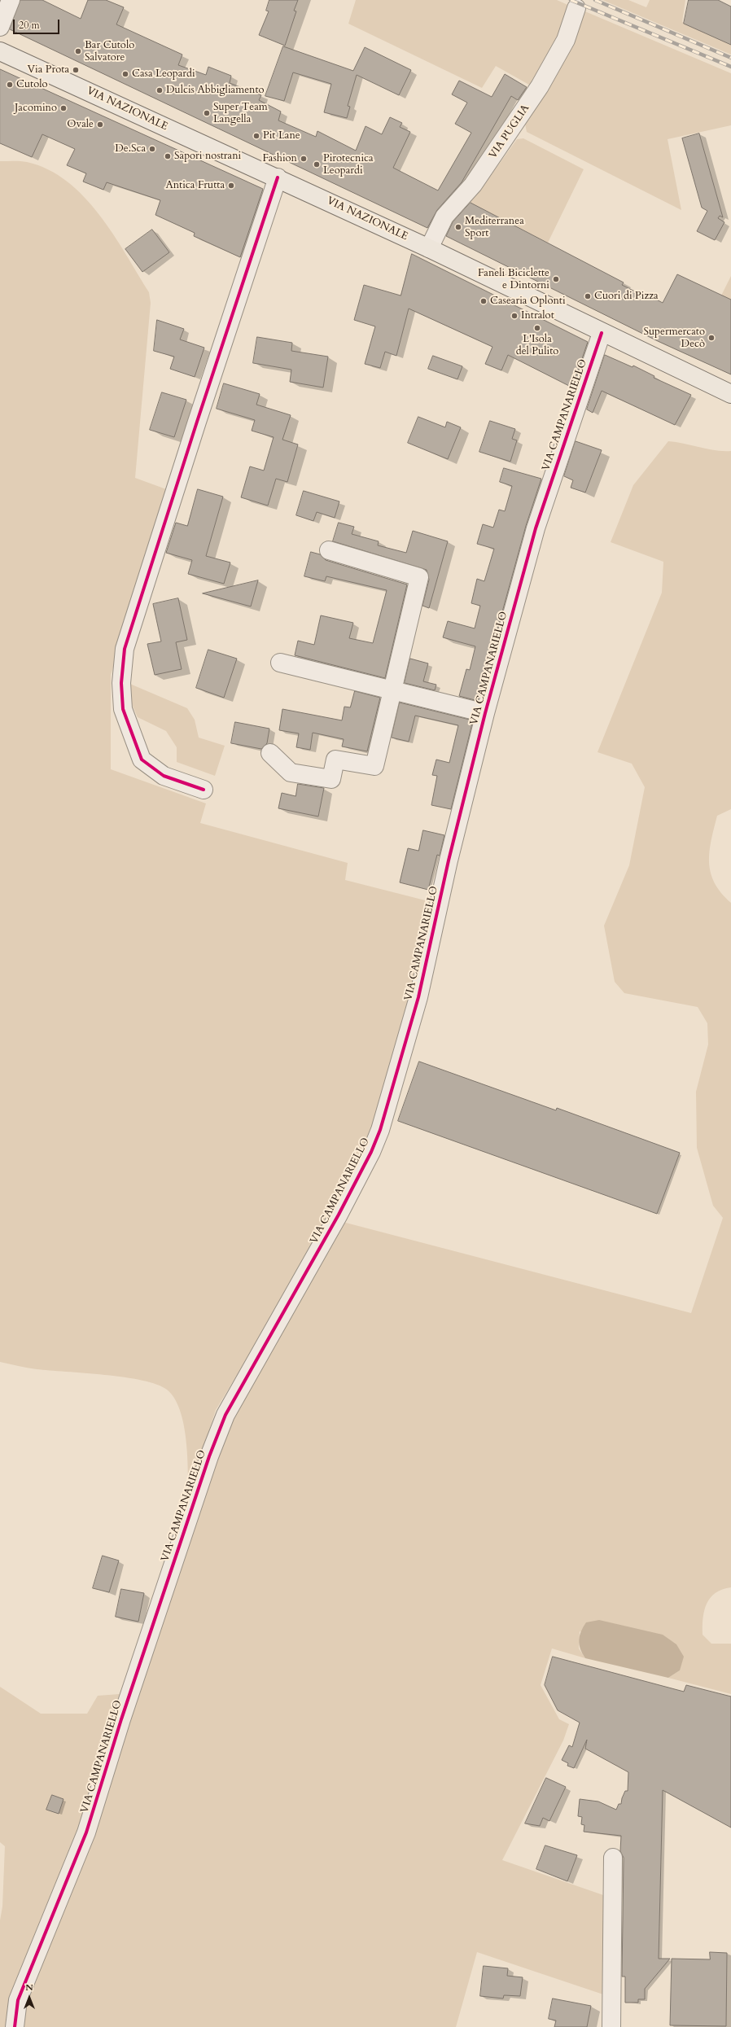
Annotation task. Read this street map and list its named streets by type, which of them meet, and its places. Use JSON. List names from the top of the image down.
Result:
{
  "streets": {
    "main road": ["VIA NAZIONALE"],
    "street": ["VIA PUGLIA", "VIA CAMPANARIELLO"]
  },
  "crossings": [
    ["VIA NAZIONALE", "VIA PUGLIA"],
    ["VIA NAZIONALE", "VIA CAMPANARIELLO"]
  ],
  "places": [
    "Bar Cutolo Salvatore",
    "Via Prota",
    "Casa Leopardi",
    "Cutolo",
    "Dulcis Abbigliamento",
    "Jacomino",
    "Super Team Langella",
    "Ovale",
    "Pit Lane",
    "De.Sca",
    "Sapori nostrani",
    "Fashion",
    "Pirotecnica Leopardi",
    "Antica Frutta",
    "Mediterranea Sport",
    "Faneli Biciclette e Dintorni",
    "Cuori di Pizza",
    "Casearia Oplonti",
    "Intralot",
    "L'Isola del Pulito",
    "Supermercato Decò"
  ],
  "scale_bar": "20 m",
  "north": "top"
}
